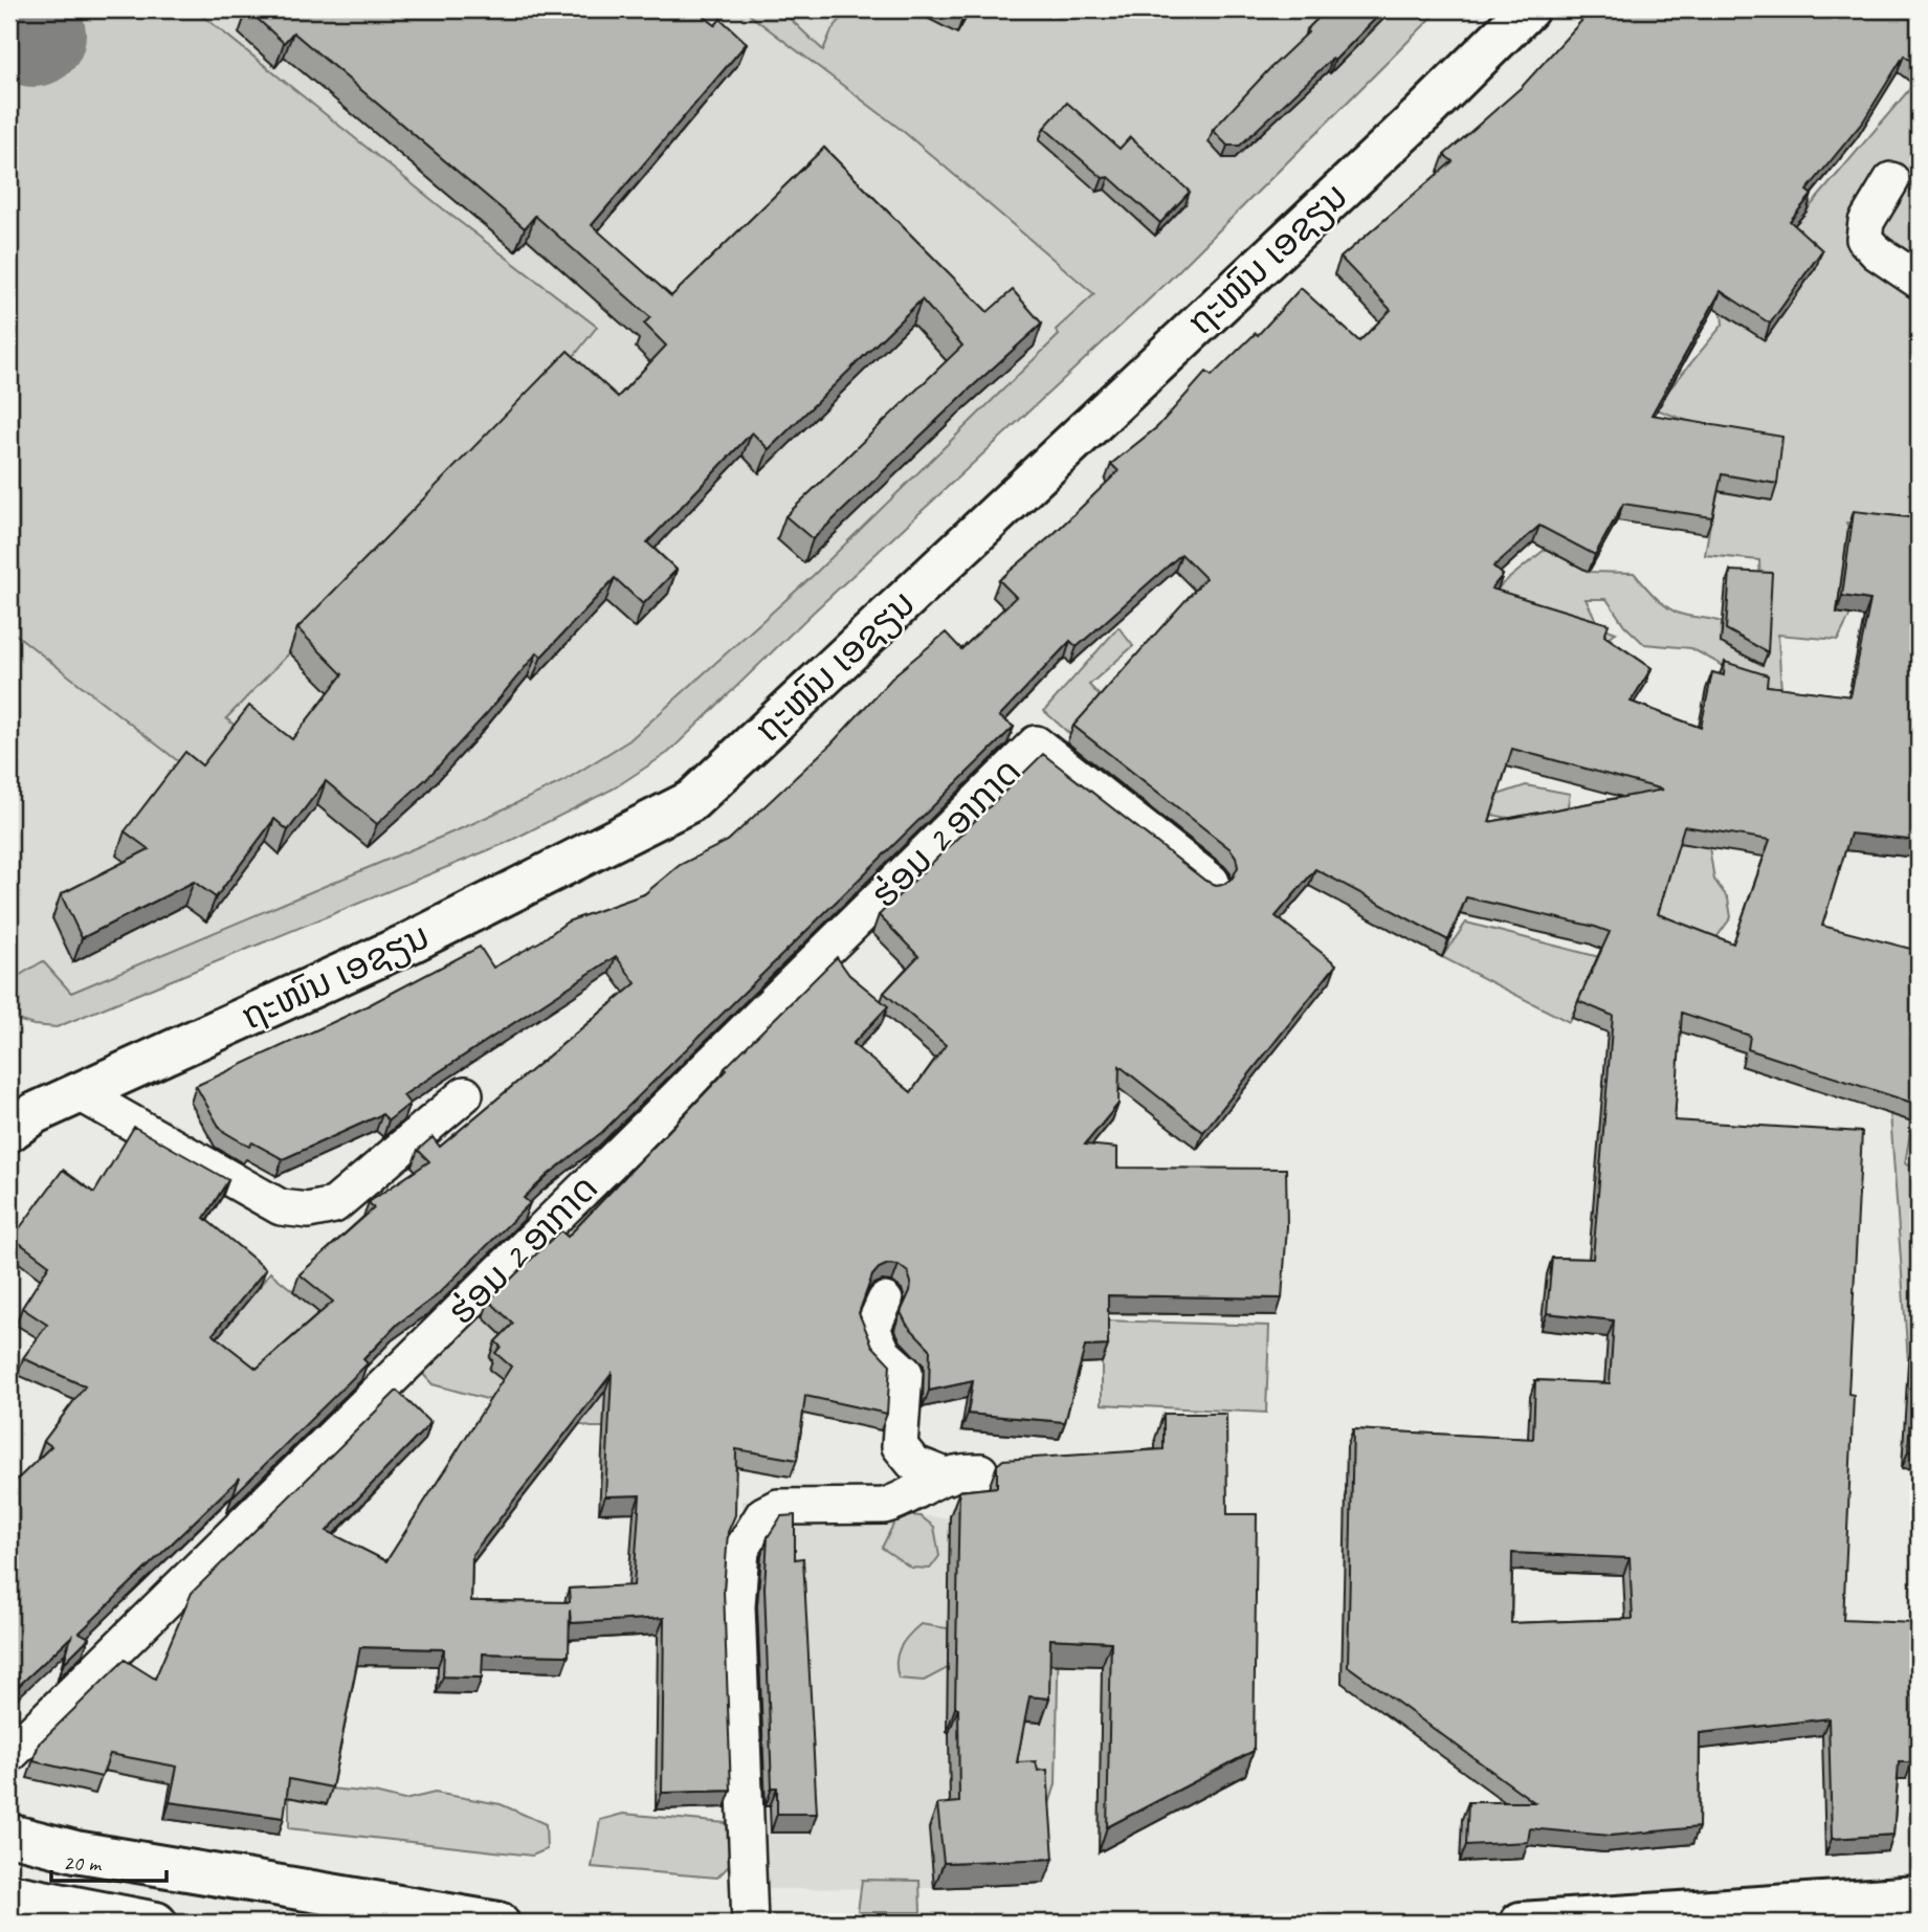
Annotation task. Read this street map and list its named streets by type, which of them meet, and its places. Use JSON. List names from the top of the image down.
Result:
{
  "streets": {
    "main road": ["ຖະໜົນ ເອຊຽນ"],
    "street": ["ຮ່ອມ 2 ອາກາດ"]
  },
  "scale_bar": "20 m"
}
